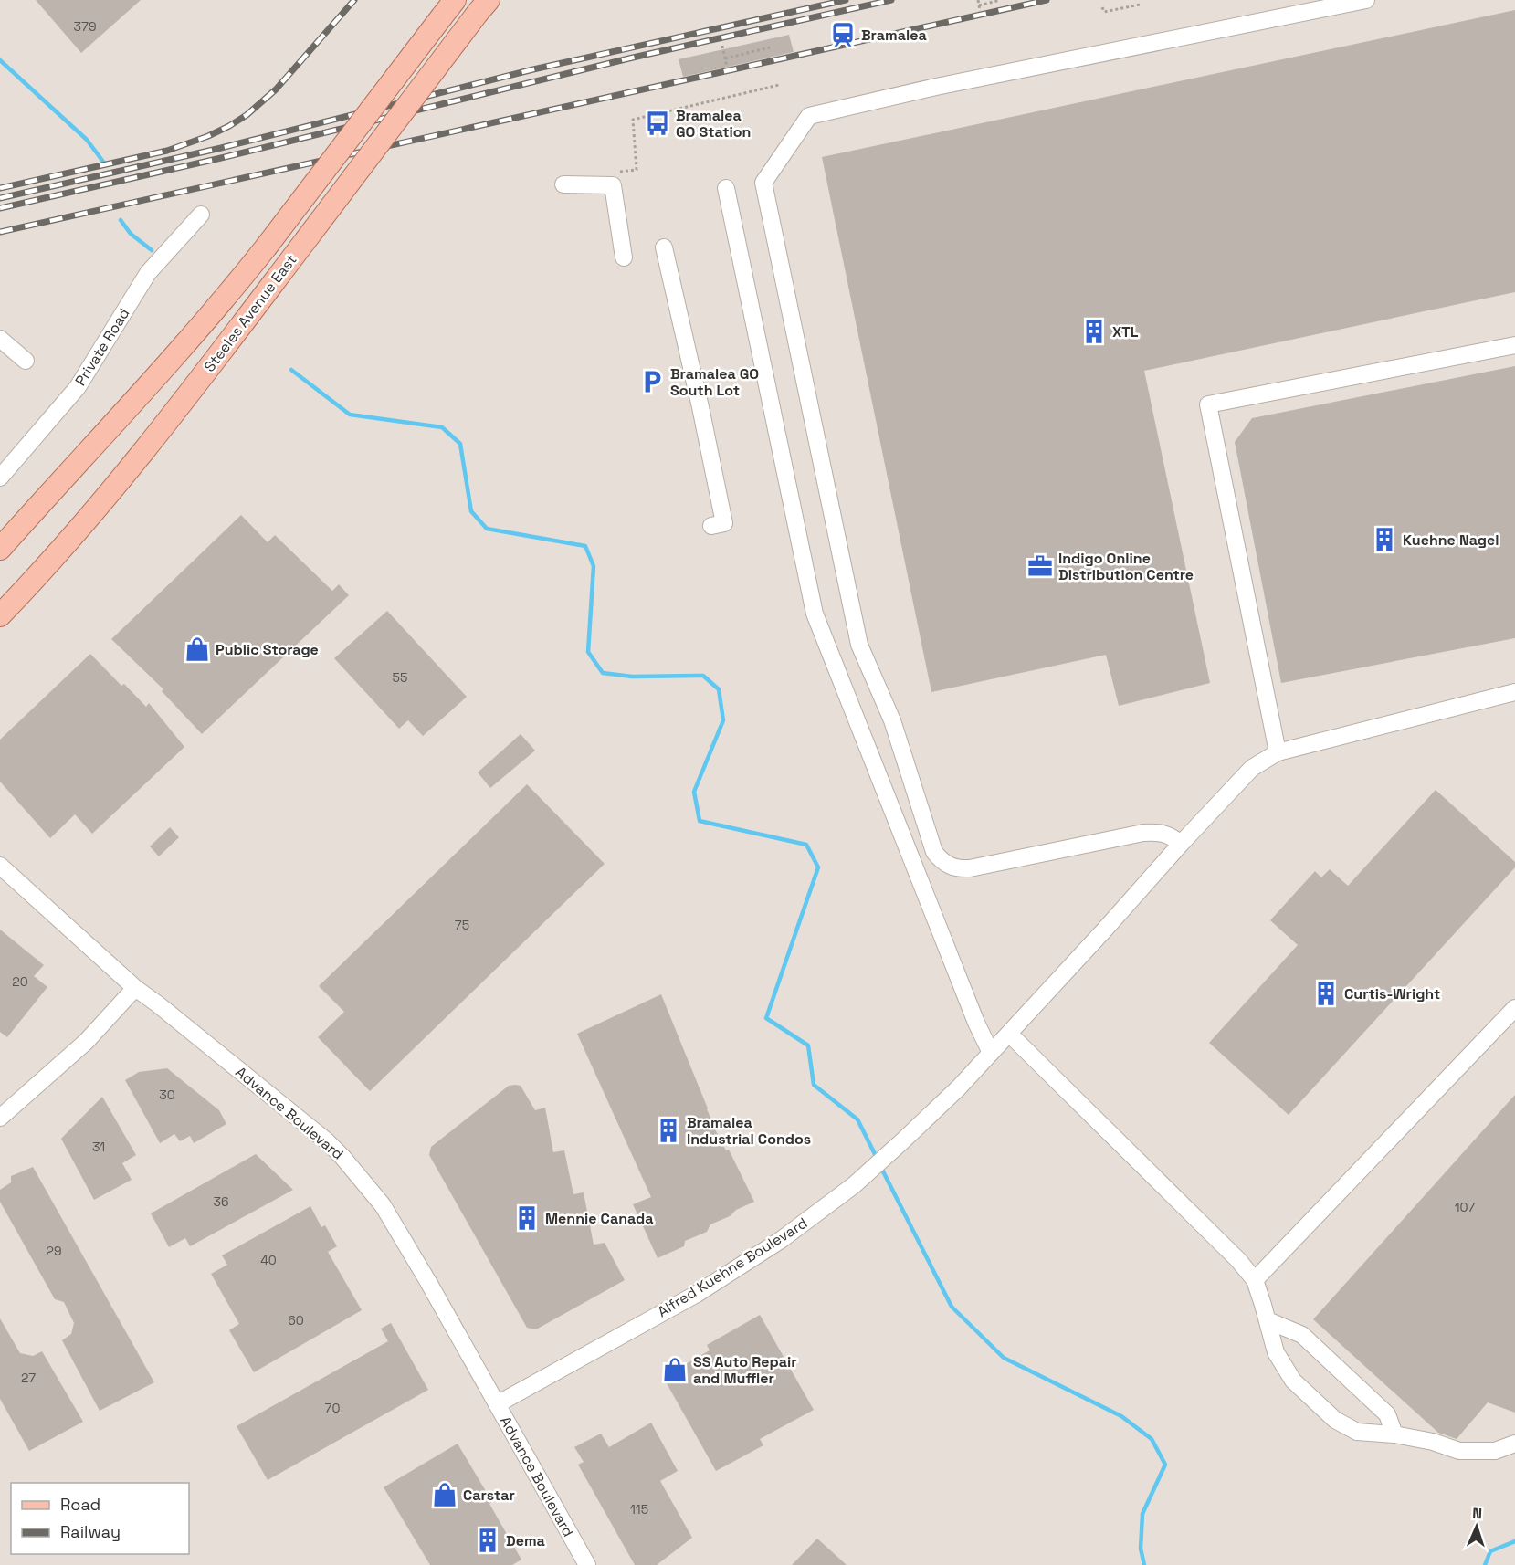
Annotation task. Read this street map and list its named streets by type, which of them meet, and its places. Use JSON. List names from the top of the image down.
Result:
{
  "streets": {
    "main road": ["Steeles Avenue East"],
    "street": ["Private Road", "Advance Boulevard", "Alfred Kuehne Boulevard"]
  },
  "crossings": [
    ["Advance Boulevard", "Alfred Kuehne Boulevard"]
  ],
  "places": {
    "station": ["Bramalea"],
    "bus stop": ["Bramalea GO Station"],
    "building": [
      "XTL",
      "Kuehne Nagel",
      "Curtis-Wright",
      "Bramalea Industrial Condos",
      "Mennie Canada",
      "Dema"
    ],
    "parking": ["Bramalea GO South Lot"],
    "office": ["Indigo Online Distribution Centre"],
    "shop": ["Public Storage", "SS Auto Repair and Muffler", "Carstar"]
  },
  "house_numbers": [
    "379",
    "55",
    "75",
    "20",
    "30",
    "31",
    "36",
    "107",
    "29",
    "40",
    "60",
    "27",
    "70",
    "115"
  ],
  "legend": ["Road", "Railway"],
  "north": "top"
}
